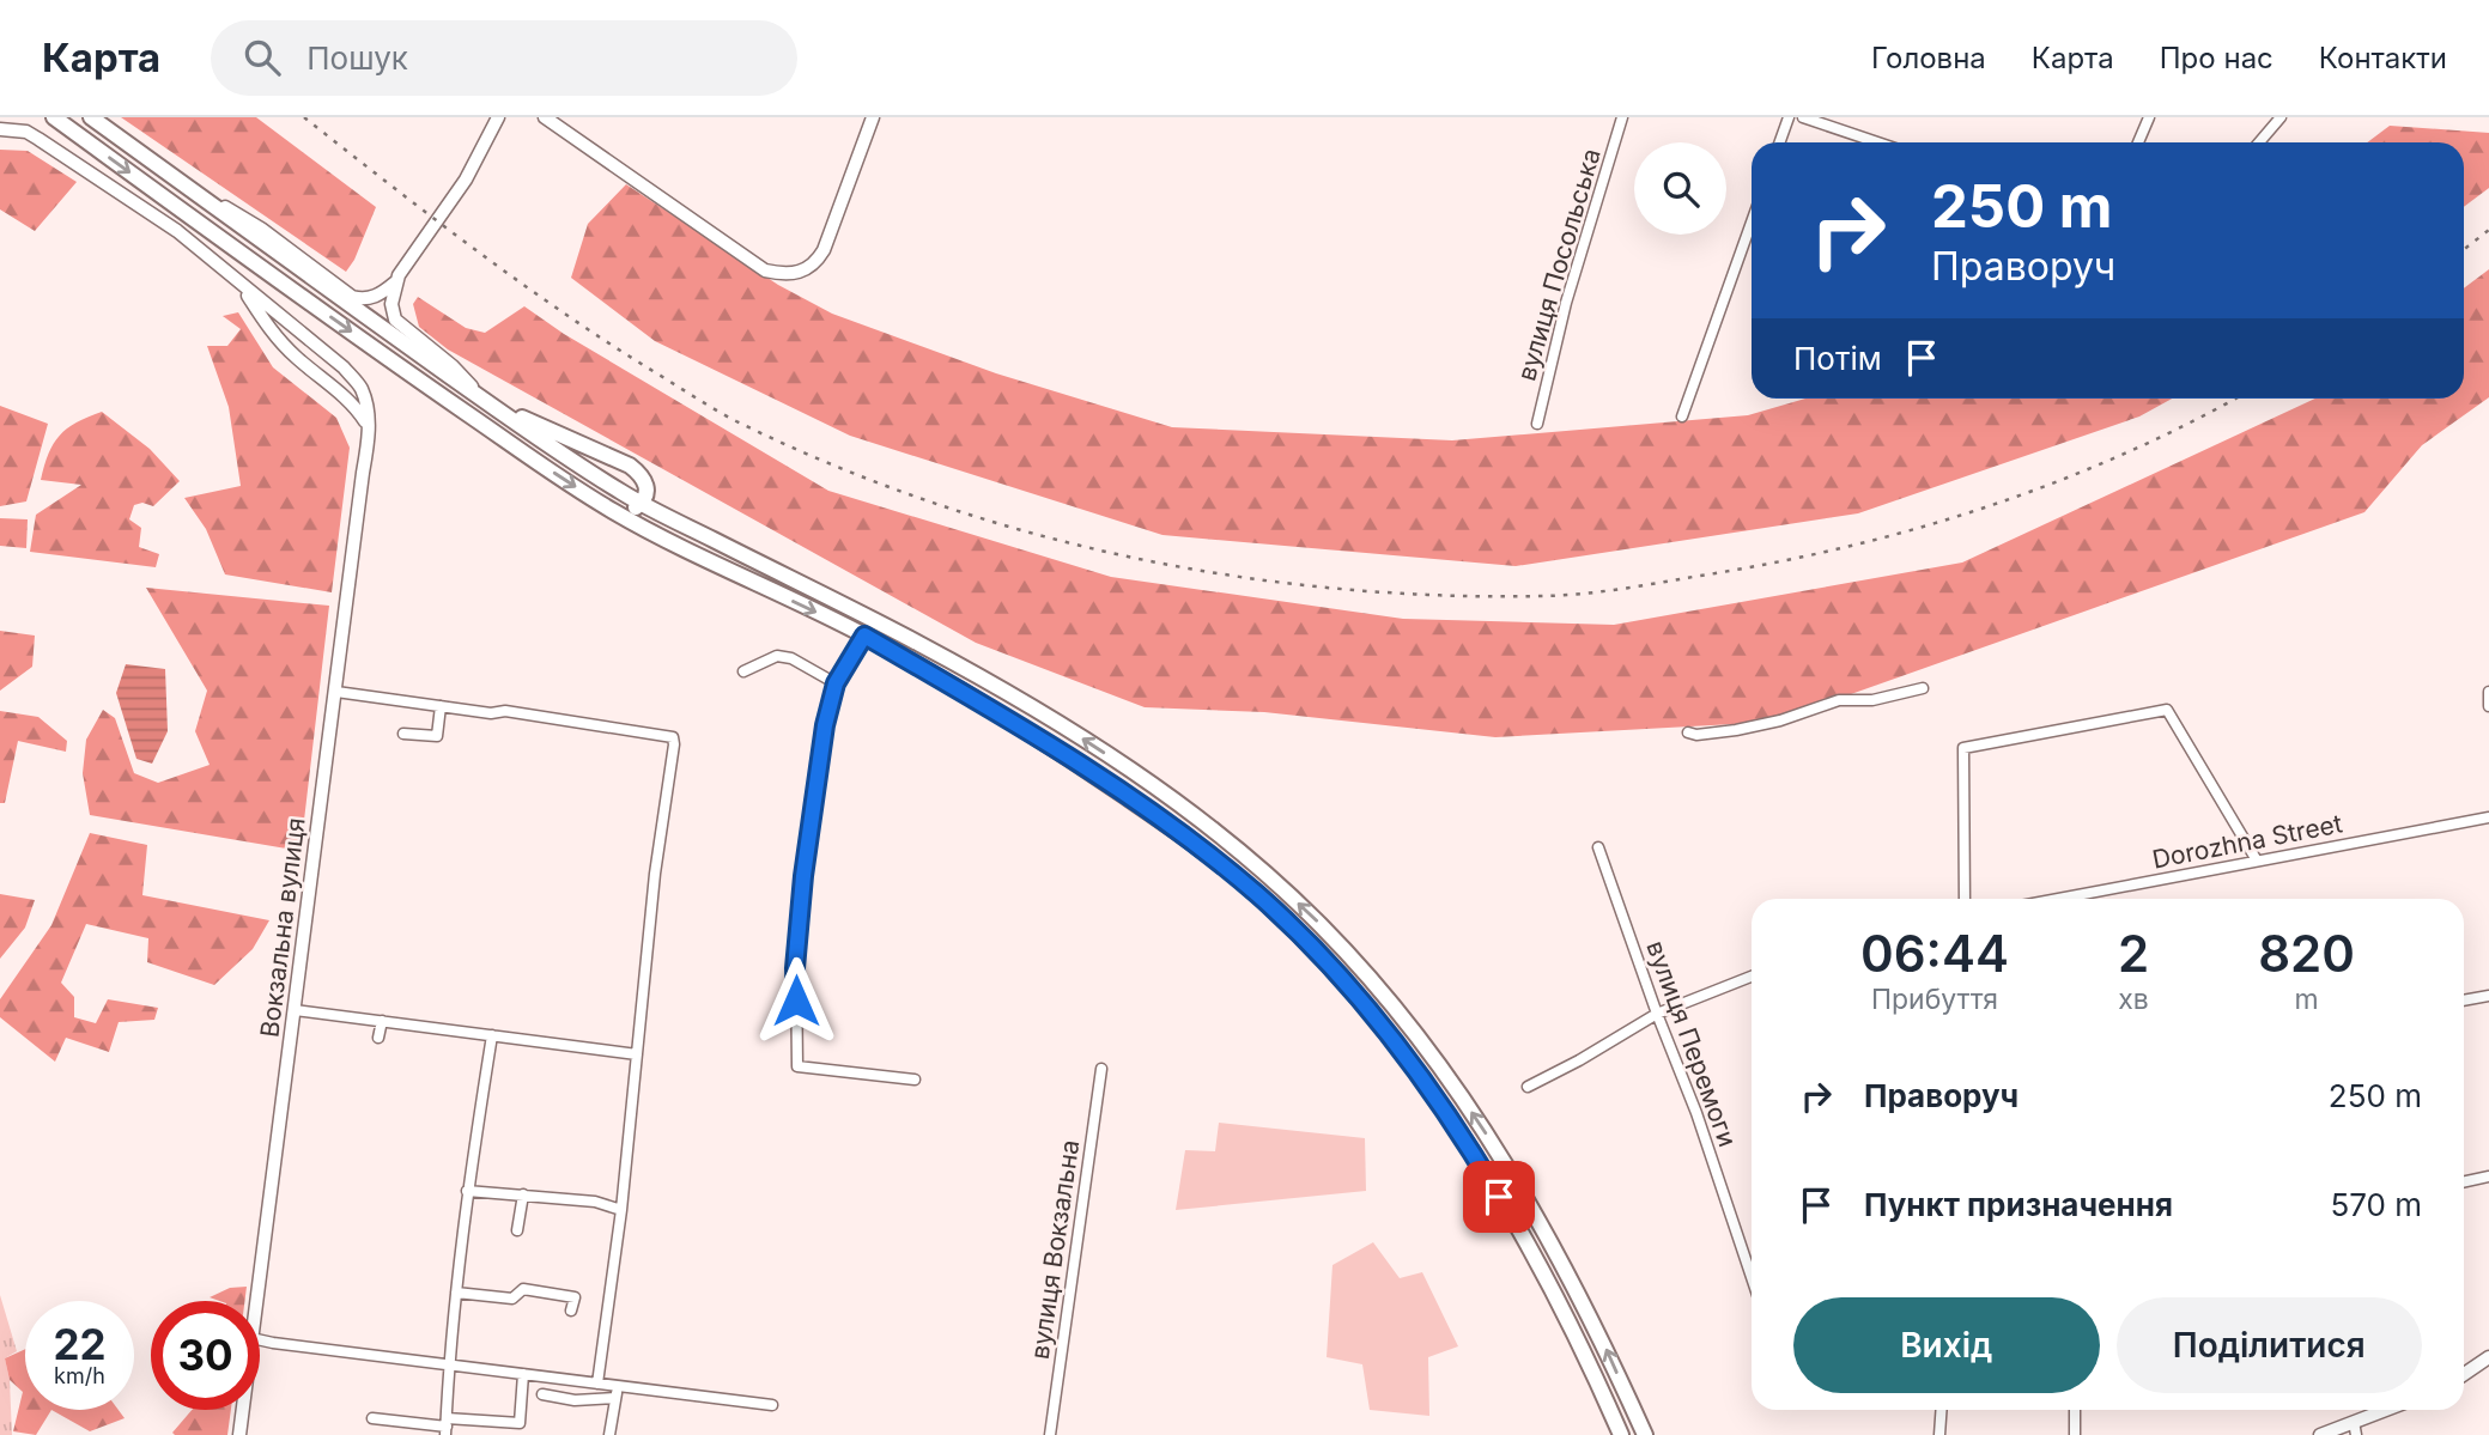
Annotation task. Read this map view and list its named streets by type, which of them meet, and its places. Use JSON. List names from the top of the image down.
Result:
{
  "streets": {
    "street": [
      "вулиця Посольська",
      "Dorozhna Street",
      "Вокзальна вулиця",
      "вулиця Перемоги",
      "вулиця Вокзальна"
    ]
  },
  "page": {
    "header": "Карта",
    "search": "Пошук",
    "nav": [
      "Головна",
      "Карта",
      "Про нас",
      "Контакти"
    ],
    "turn": ["250 m", "Праворуч"],
    "then": "Потім",
    "eta": [
      "06:44",
      "Прибуття",
      "2",
      "хв",
      "820",
      "m"
    ],
    "list": [
      {
        "name": "Праворуч",
        "value": "250 m"
      },
      {
        "name": "Пункт призначення",
        "value": "570 m"
      }
    ],
    "buttons": ["Вихід", "Поділитися"],
    "speed": "22 km/h",
    "limit": "30"
  }
}
